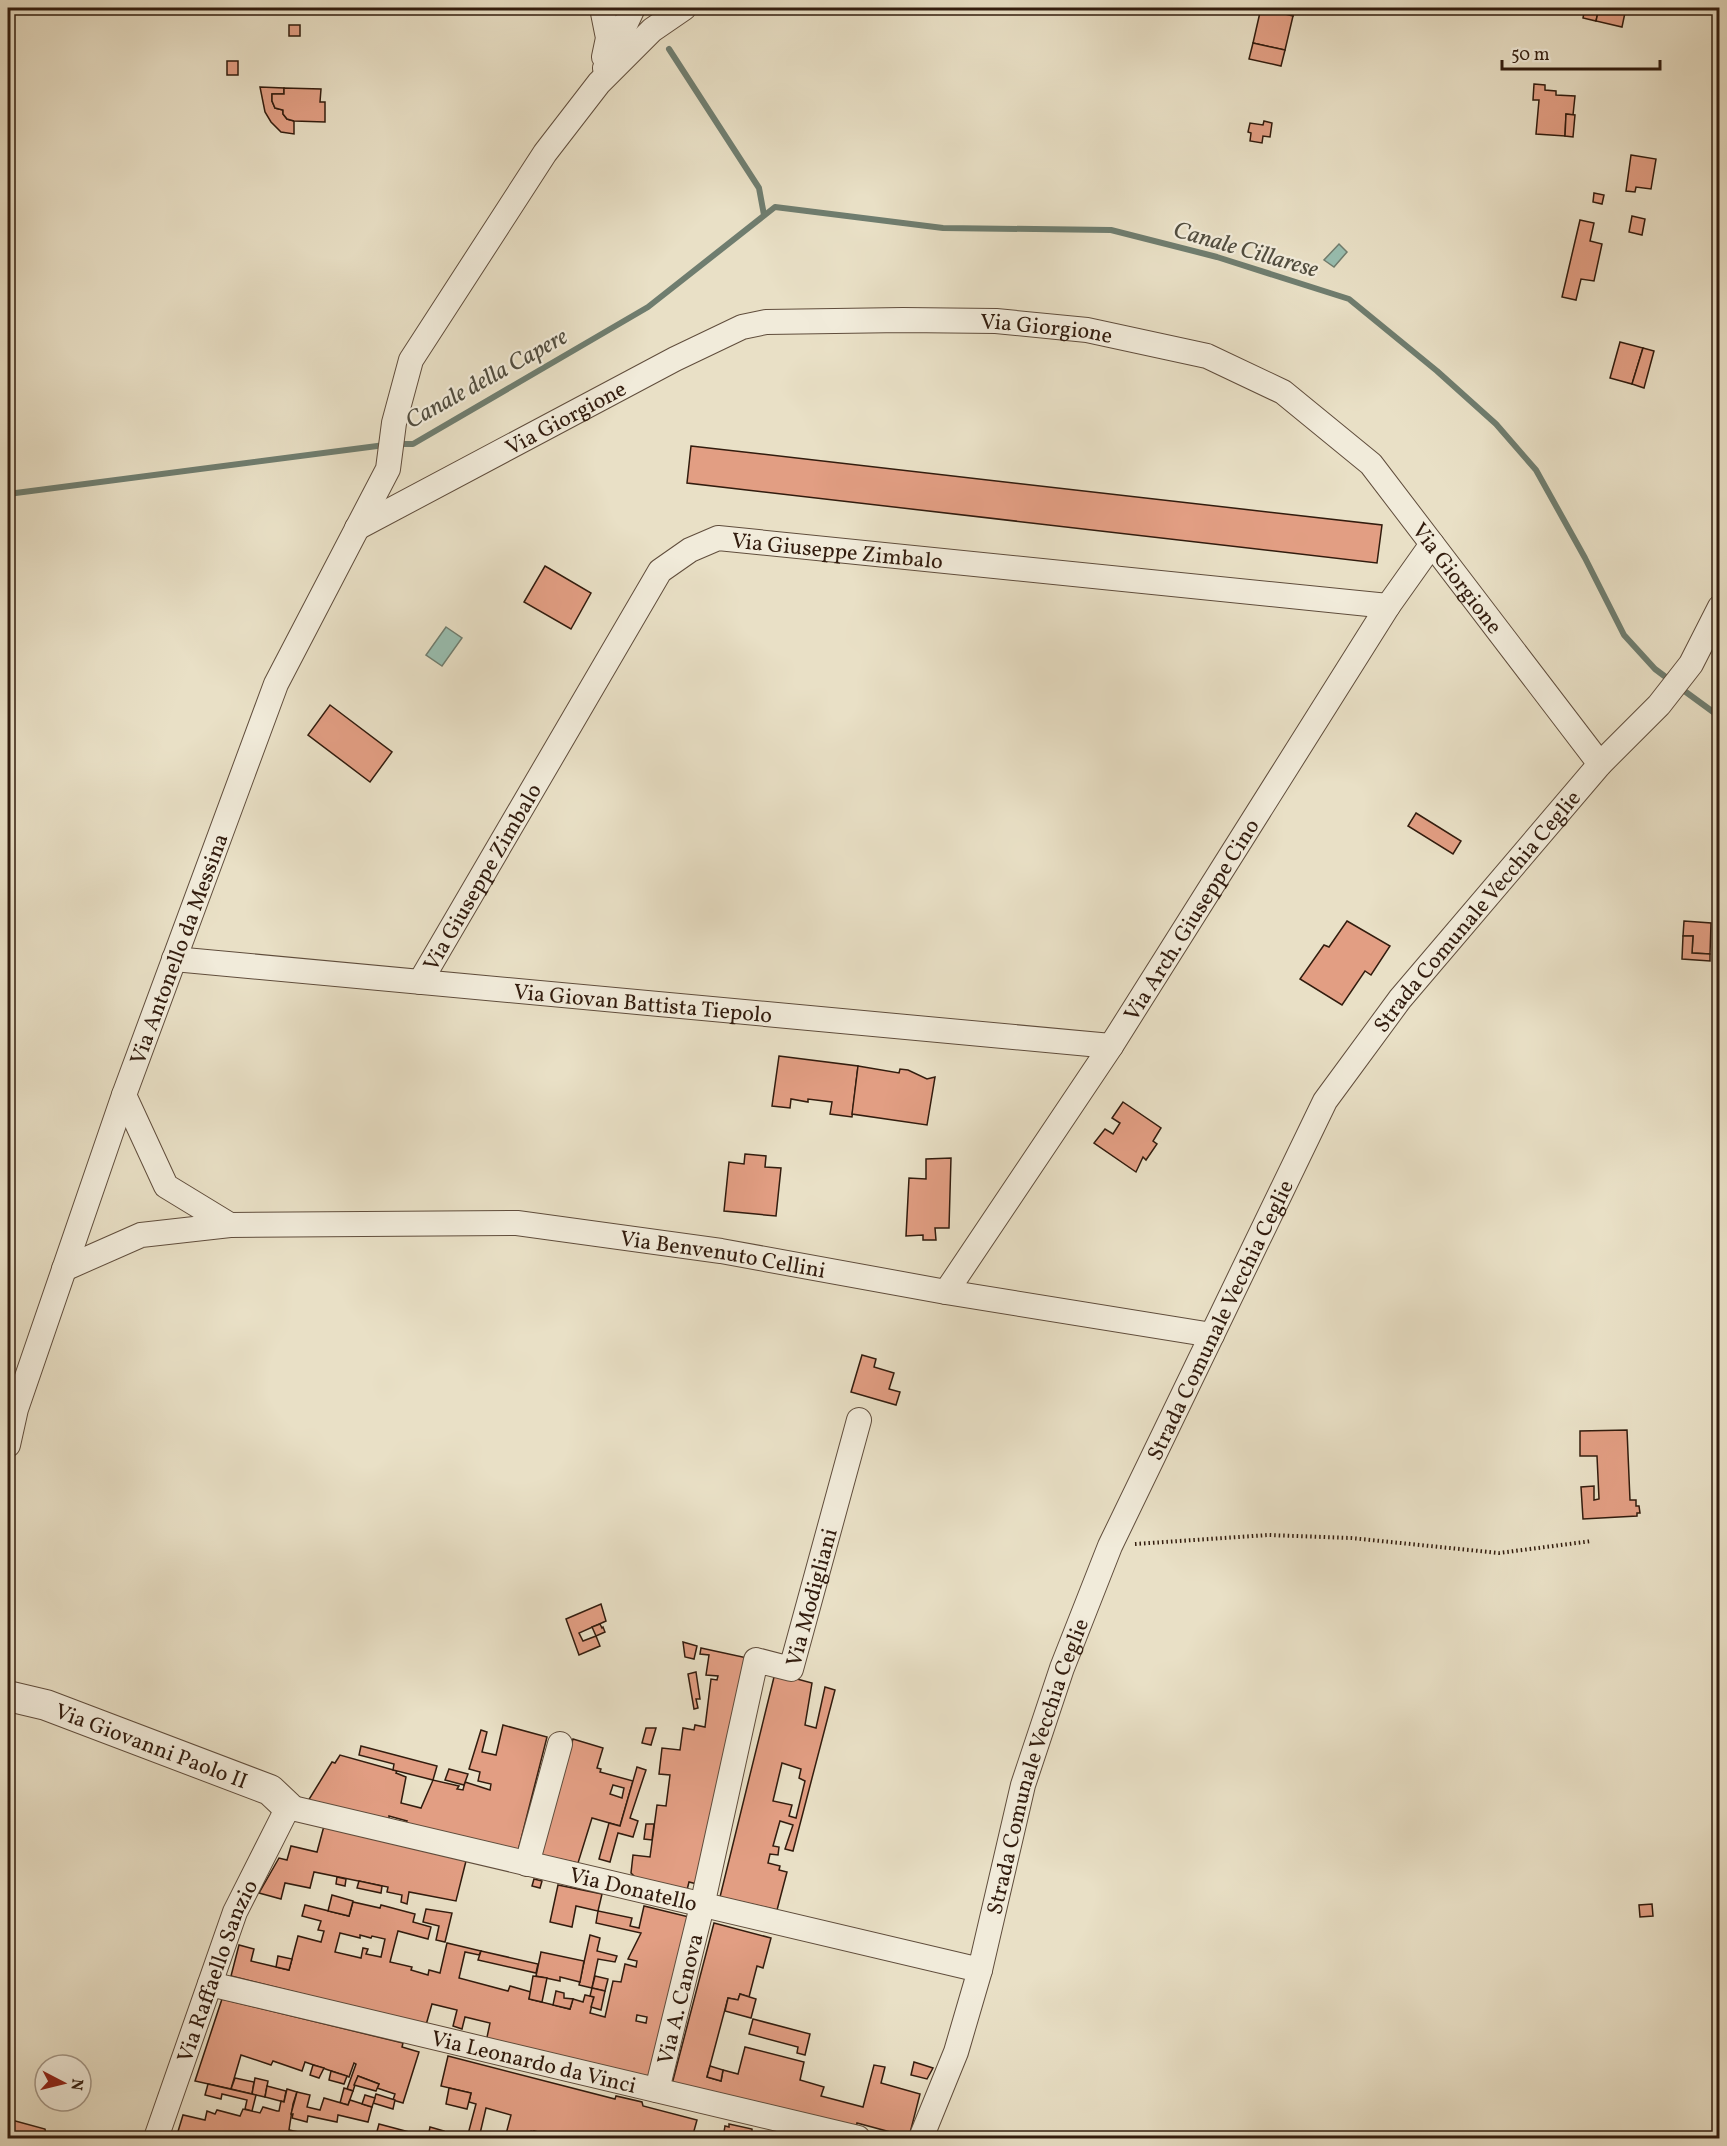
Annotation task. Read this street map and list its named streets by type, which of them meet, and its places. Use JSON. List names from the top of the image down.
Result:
{
  "streets": {
    "street": [
      "Via Giorgione",
      "Via Giuseppe Zimbalo",
      "Strada Comunale Vecchia Ceglie",
      "Via Arch. Giuseppe Cino",
      "Via Antonello da Messina",
      "Via Giovan Battista Tiepolo",
      "Via Benvenuto Cellini",
      "Via Modigliani",
      "Via Giovanni Paolo II",
      "Via Donatello",
      "Via Raffaello Sanzio",
      "Via A. Canova",
      "Via Leonardo da Vinci"
    ]
  },
  "crossings": [
    ["Via Giorgione", "Strada Comunale Vecchia Ceglie"],
    ["Via Giorgione", "Via Arch. Giuseppe Cino"],
    ["Via Giorgione", "Via Antonello da Messina"],
    ["Via Giuseppe Zimbalo", "Via Arch. Giuseppe Cino"],
    ["Via Giuseppe Zimbalo", "Via Giovan Battista Tiepolo"],
    ["Strada Comunale Vecchia Ceglie", "Via Benvenuto Cellini"],
    ["Strada Comunale Vecchia Ceglie", "Via Donatello"],
    ["Via Arch. Giuseppe Cino", "Via Giovan Battista Tiepolo"],
    ["Via Arch. Giuseppe Cino", "Via Benvenuto Cellini"],
    ["Via Antonello da Messina", "Via Giovan Battista Tiepolo"],
    ["Via Antonello da Messina", "Via Benvenuto Cellini"],
    ["Via Modigliani", "Via Donatello"],
    ["Via Modigliani", "Via A. Canova"],
    ["Via Giovanni Paolo II", "Via Donatello"],
    ["Via Giovanni Paolo II", "Via Raffaello Sanzio"],
    ["Via Donatello", "Via Raffaello Sanzio"],
    ["Via Donatello", "Via A. Canova"],
    ["Via Raffaello Sanzio", "Via Leonardo da Vinci"],
    ["Via A. Canova", "Via Leonardo da Vinci"]
  ],
  "water": ["Canale Cillarese", "Canale della Capere"],
  "scale_bar": "50 m",
  "north": "right"
}
